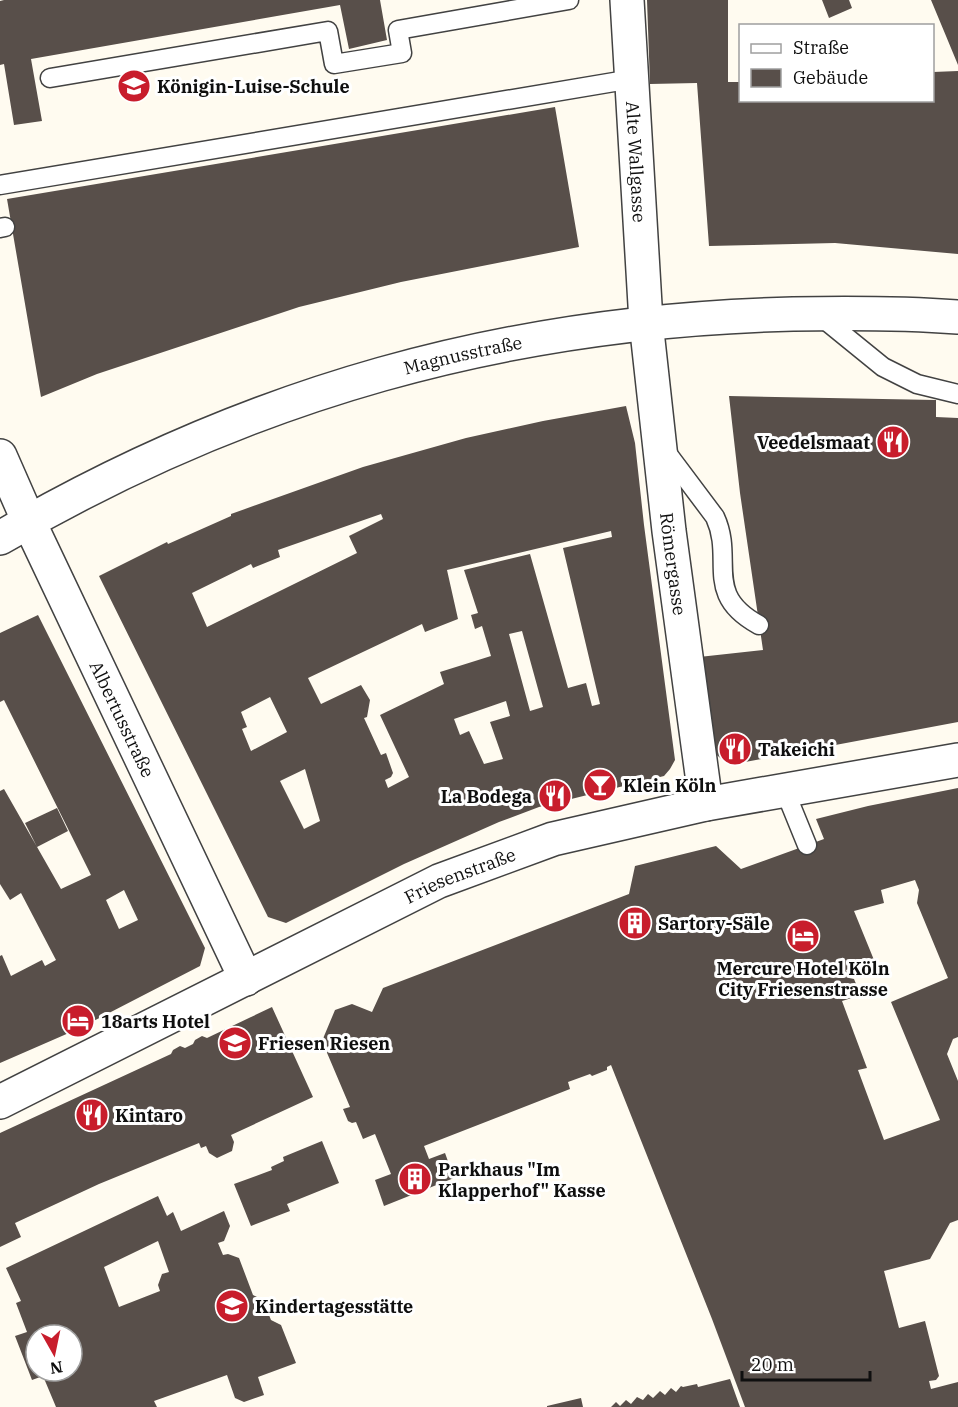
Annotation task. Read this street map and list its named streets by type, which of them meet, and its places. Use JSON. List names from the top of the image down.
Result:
{
  "streets": {
    "street": [
      "Alte Wallgasse",
      "Magnusstraße",
      "Römergasse",
      "Albertusstraße",
      "Friesenstraße"
    ]
  },
  "crossings": [
    ["Alte Wallgasse", "Magnusstraße"],
    ["Alte Wallgasse", "Römergasse"],
    ["Magnusstraße", "Römergasse"],
    ["Magnusstraße", "Albertusstraße"],
    ["Römergasse", "Friesenstraße"],
    ["Albertusstraße", "Friesenstraße"]
  ],
  "places": {
    "school or university": ["Königin-Luise-Schule", "Friesen Riesen", "Kindertagesstätte"],
    "restaurant": [
      "Veedelsmaat",
      "Takeichi",
      "La Bodega",
      "Kintaro"
    ],
    "bar": ["Klein Köln"],
    "building": ["Sartory-Säle", "Parkhaus \"Im Klapperhof\" Kasse"],
    "hotel": ["Mercure Hotel Köln City Friesenstrasse", "18arts Hotel"]
  },
  "legend": ["Straße", "Gebäude"],
  "scale_bar": "20 m",
  "north": "bottom"
}
